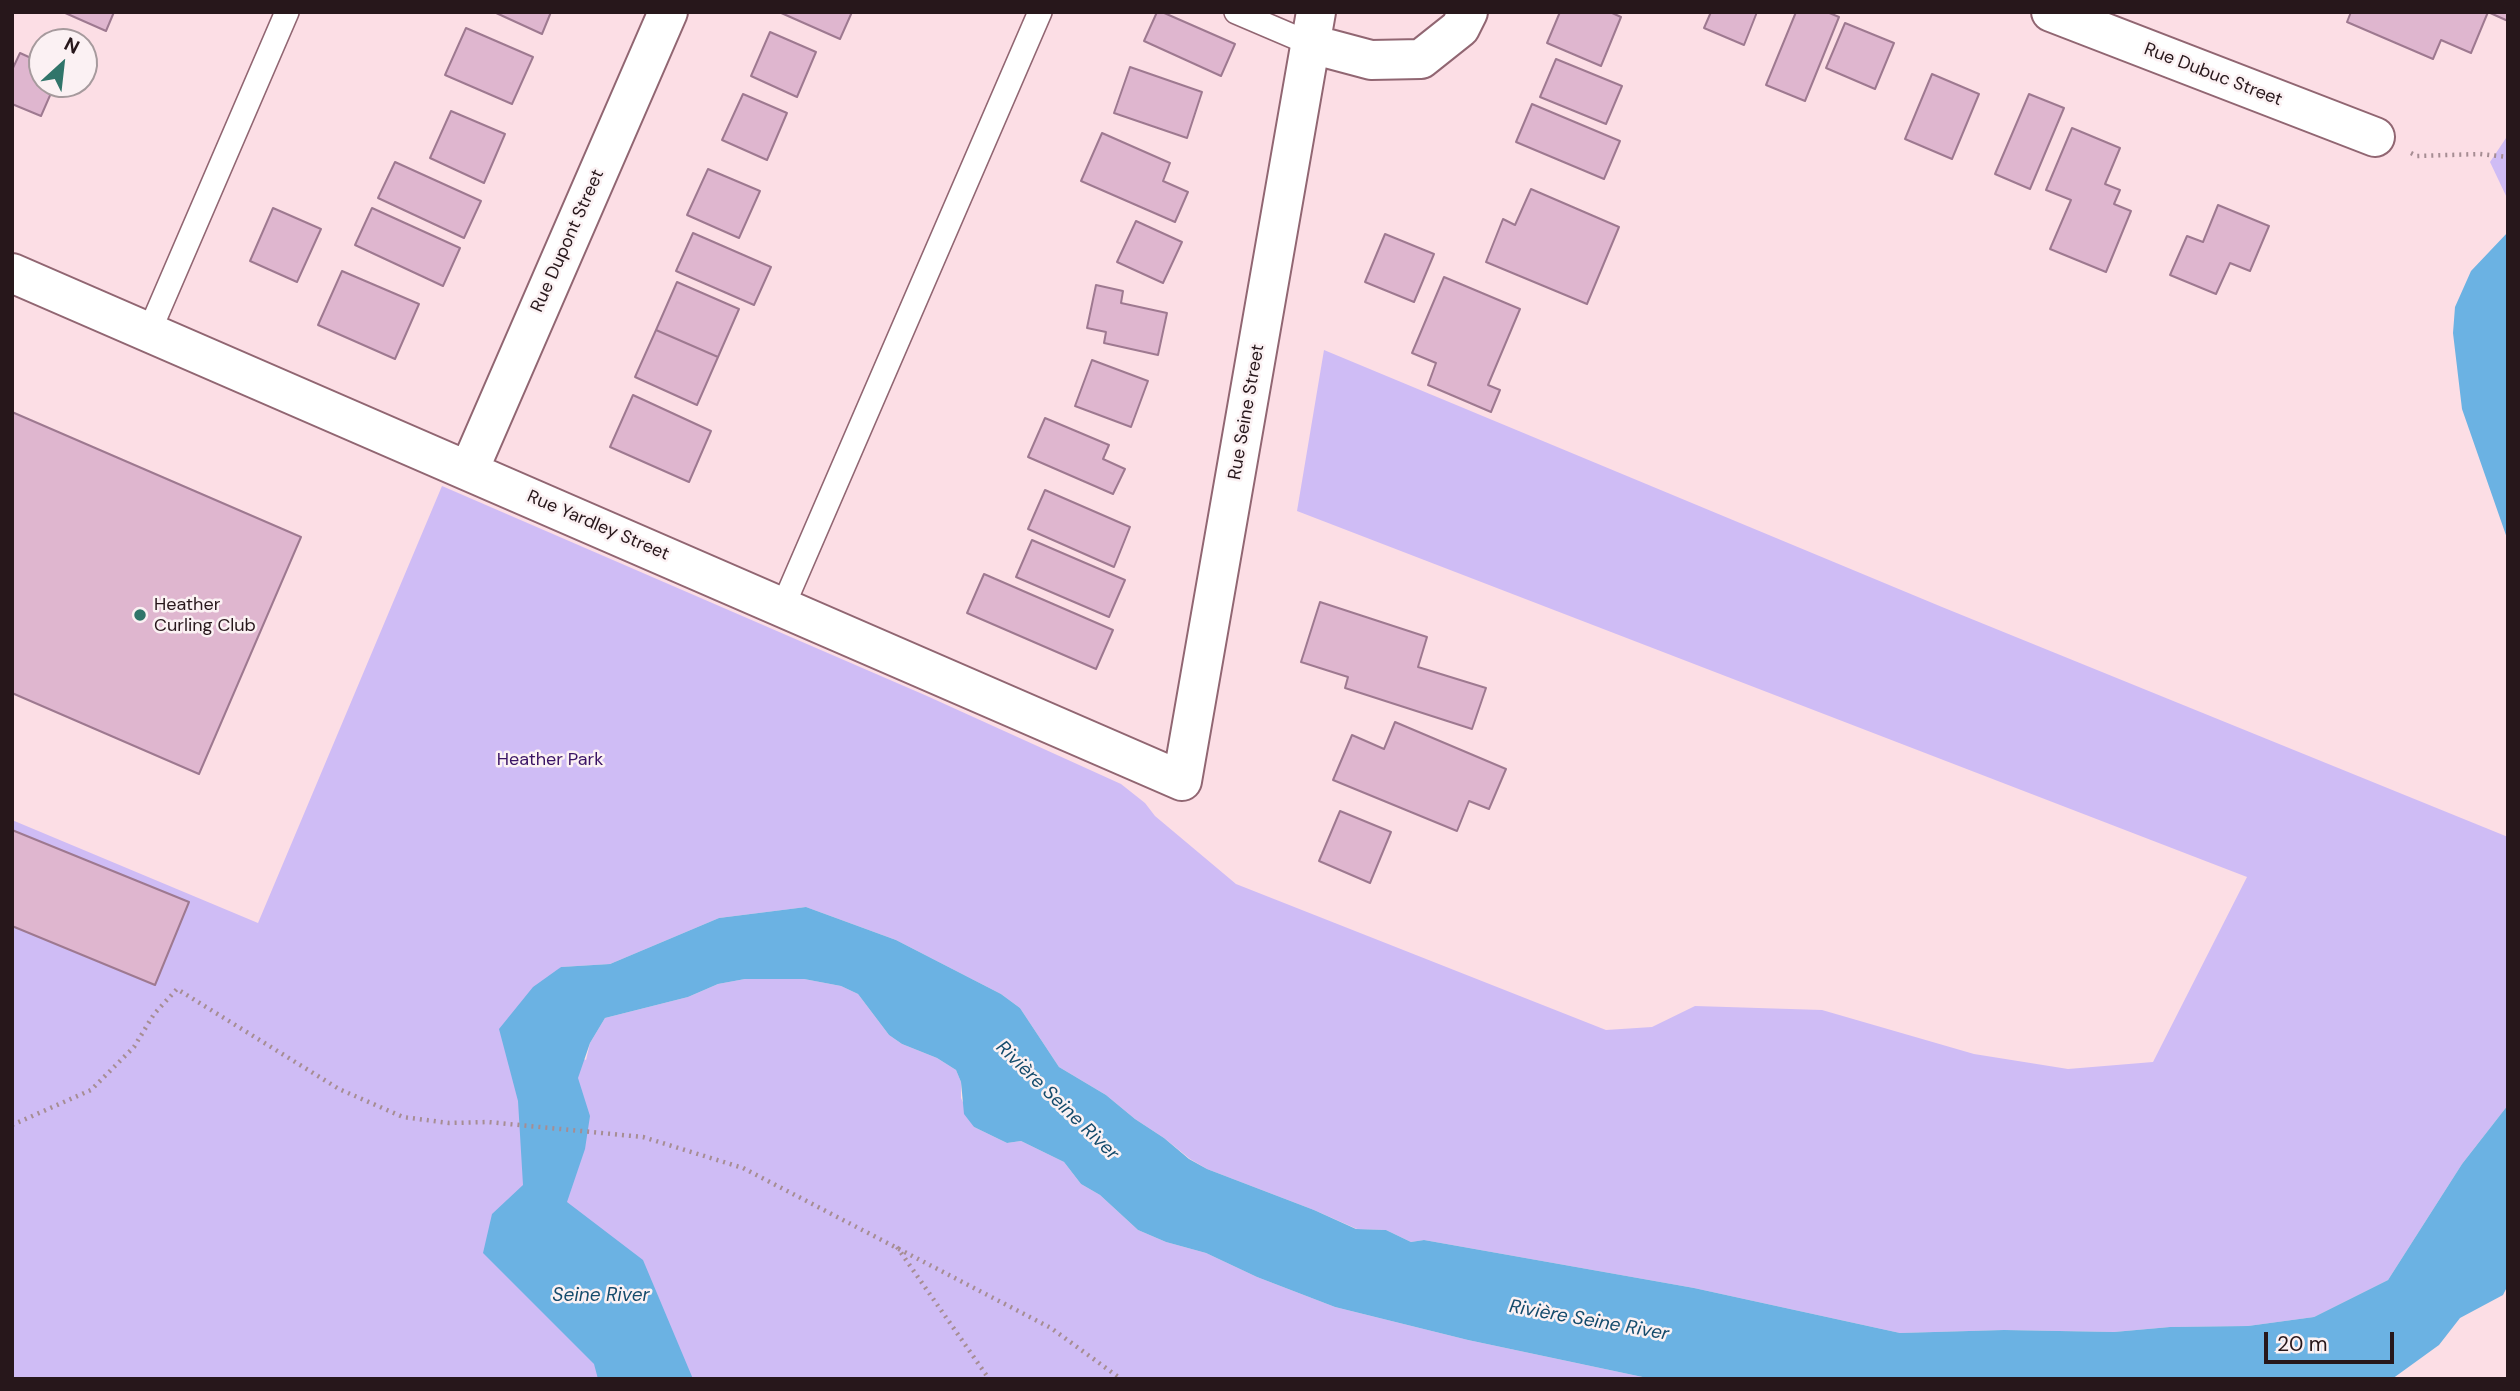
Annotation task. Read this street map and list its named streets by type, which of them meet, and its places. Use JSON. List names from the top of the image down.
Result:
{
  "streets": {
    "street": [
      "Rue Dubuc Street",
      "Rue Dupont Street",
      "Rue Seine Street",
      "Rue Yardley Street"
    ]
  },
  "crossings": [
    ["Rue Dupont Street", "Rue Yardley Street"],
    ["Rue Seine Street", "Rue Yardley Street"]
  ],
  "water": ["Rivière Seine River", "Seine River"],
  "parks": ["Heather Park"],
  "places": ["Heather Curling Club"],
  "scale_bar": "20 m",
  "north": "top right"
}
